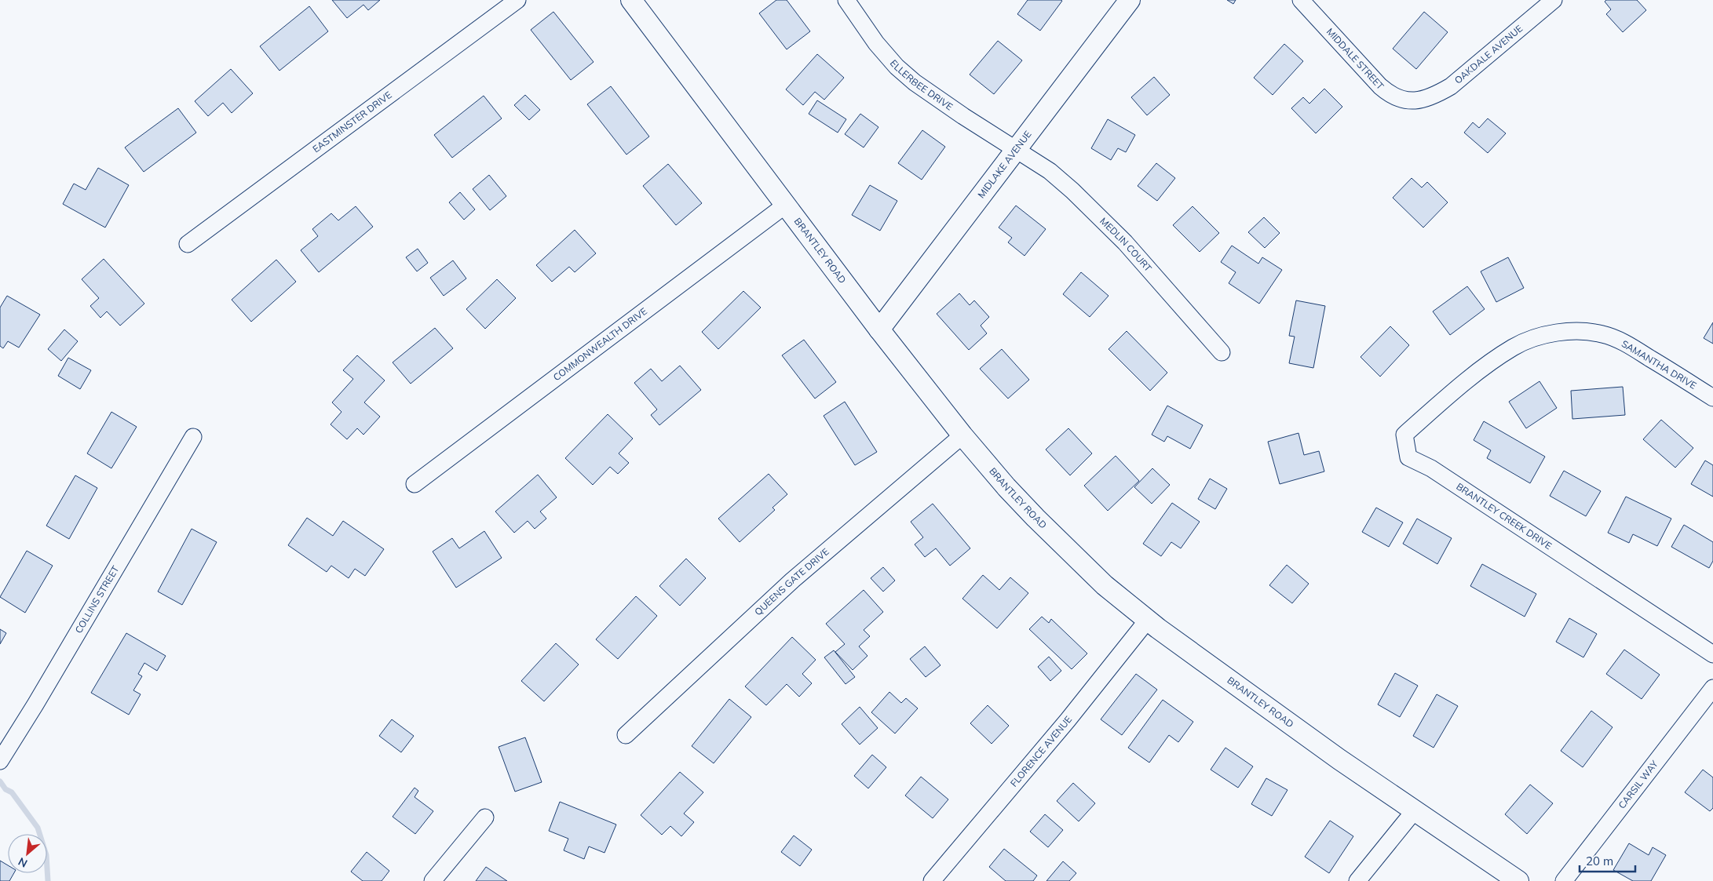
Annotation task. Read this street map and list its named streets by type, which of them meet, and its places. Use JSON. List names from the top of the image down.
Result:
{
  "streets": {
    "street": [
      "OAKDALE AVENUE",
      "MIDDALE STREET",
      "ELLERBEE DRIVE",
      "EASTMINSTER DRIVE",
      "MIDLAKE AVENUE",
      "MEDLIN COURT",
      "BRANTLEY ROAD",
      "COMMONWEALTH DRIVE",
      "SAMANTHA DRIVE",
      "BRANTLEY CREEK DRIVE",
      "QUEENS GATE DRIVE",
      "COLLINS STREET",
      "FLORENCE AVENUE",
      "CARSIL WAY"
    ]
  },
  "crossings": [
    ["OAKDALE AVENUE", "MIDDALE STREET"],
    ["ELLERBEE DRIVE", "MIDLAKE AVENUE"],
    ["ELLERBEE DRIVE", "MEDLIN COURT"],
    ["MIDLAKE AVENUE", "MEDLIN COURT"],
    ["MIDLAKE AVENUE", "BRANTLEY ROAD"],
    ["BRANTLEY ROAD", "COMMONWEALTH DRIVE"],
    ["BRANTLEY ROAD", "QUEENS GATE DRIVE"],
    ["BRANTLEY ROAD", "FLORENCE AVENUE"],
    ["SAMANTHA DRIVE", "BRANTLEY CREEK DRIVE"]
  ],
  "scale_bar": "20 m",
  "north": "bottom left"
}
